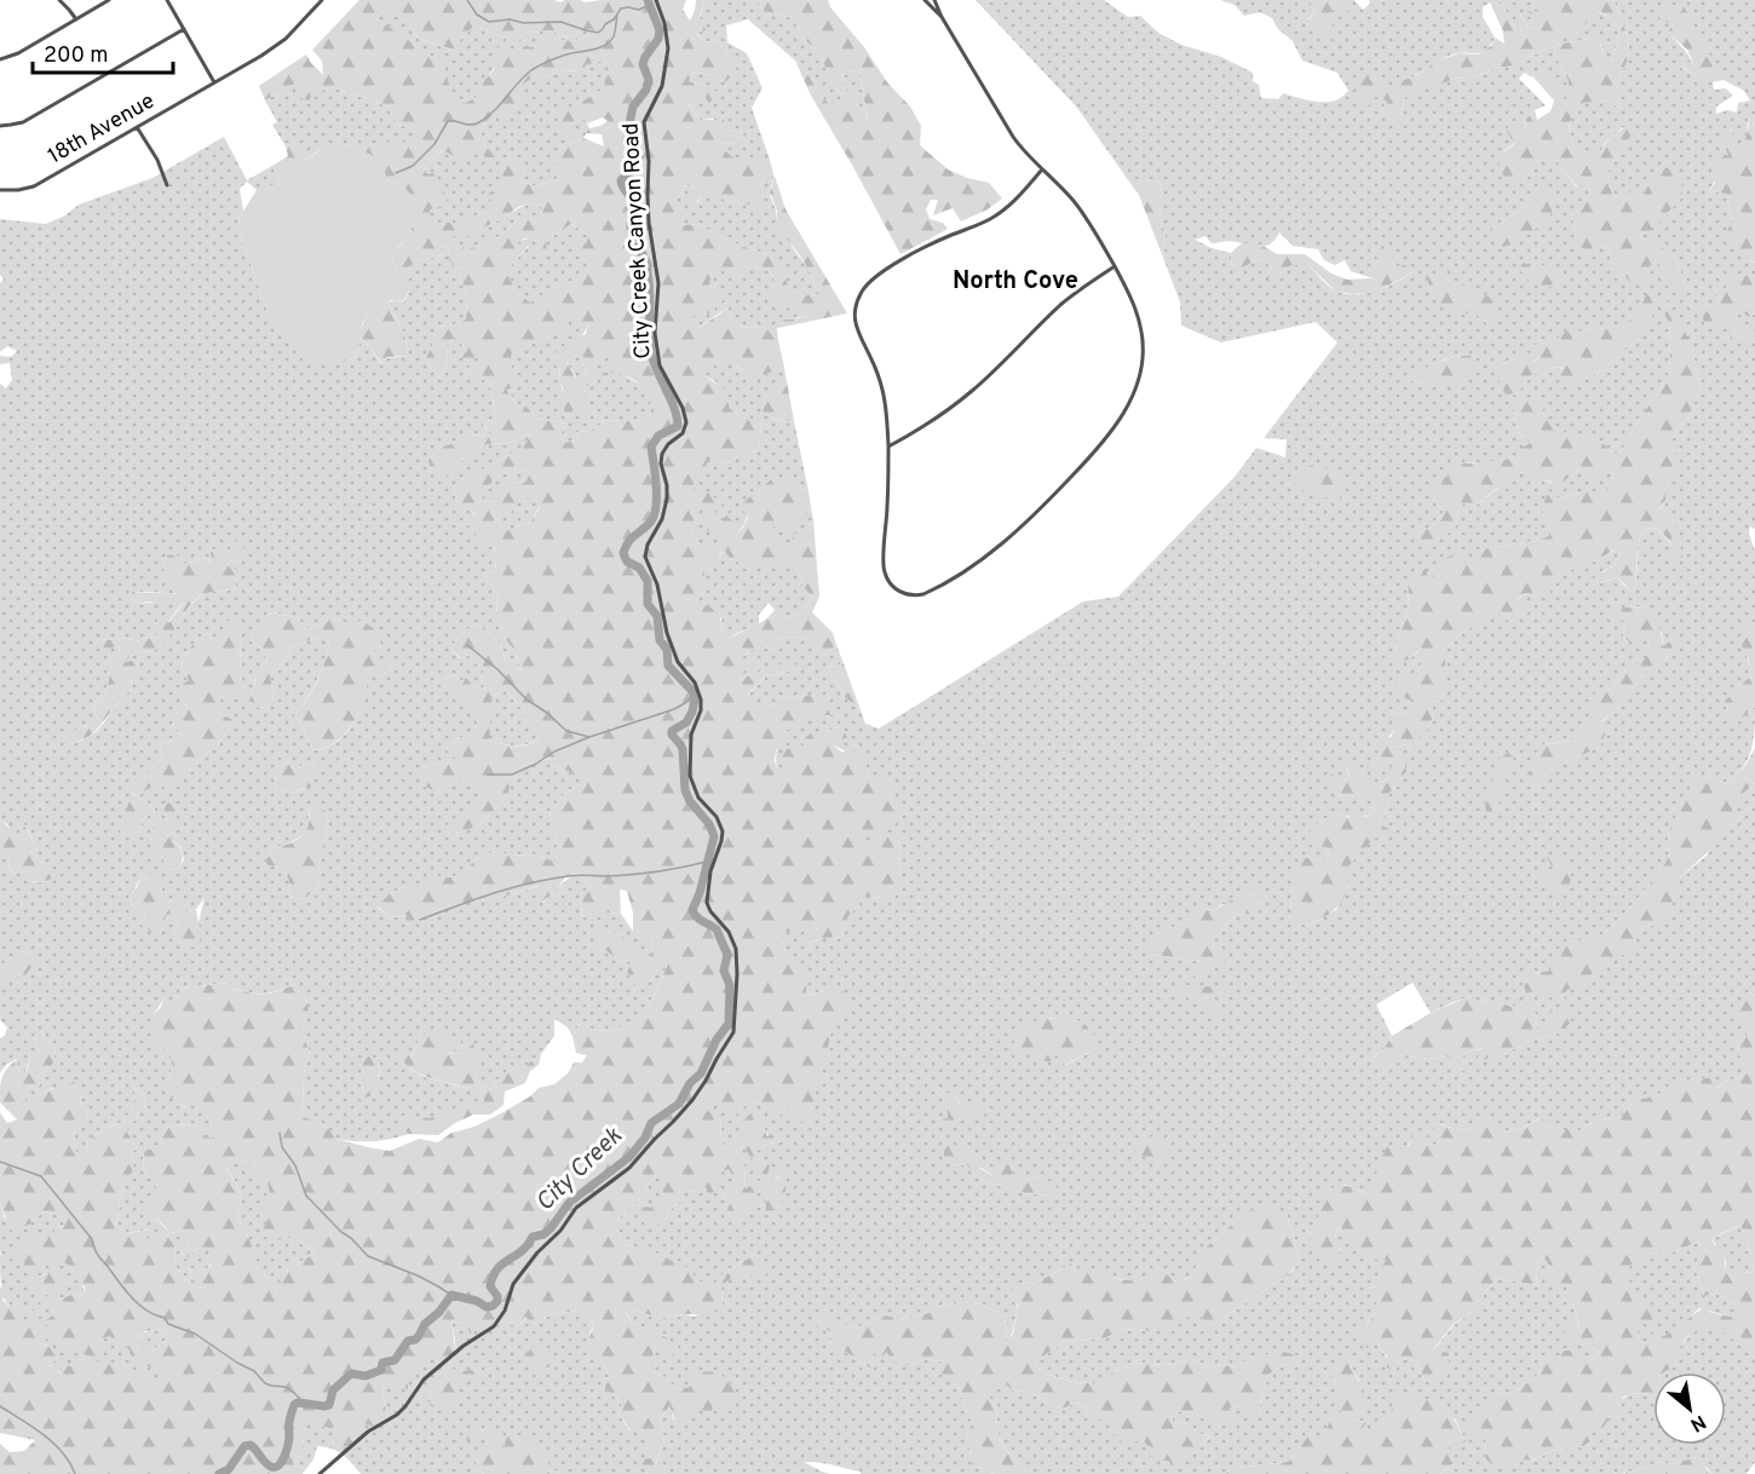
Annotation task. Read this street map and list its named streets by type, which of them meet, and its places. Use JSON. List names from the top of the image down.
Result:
{
  "streets": {
    "street": ["18th Avenue", "City Creek Canyon Road"]
  },
  "districts": ["North Cove"],
  "water": ["City Creek"],
  "scale_bar": "200 m",
  "north": "bottom right"
}
